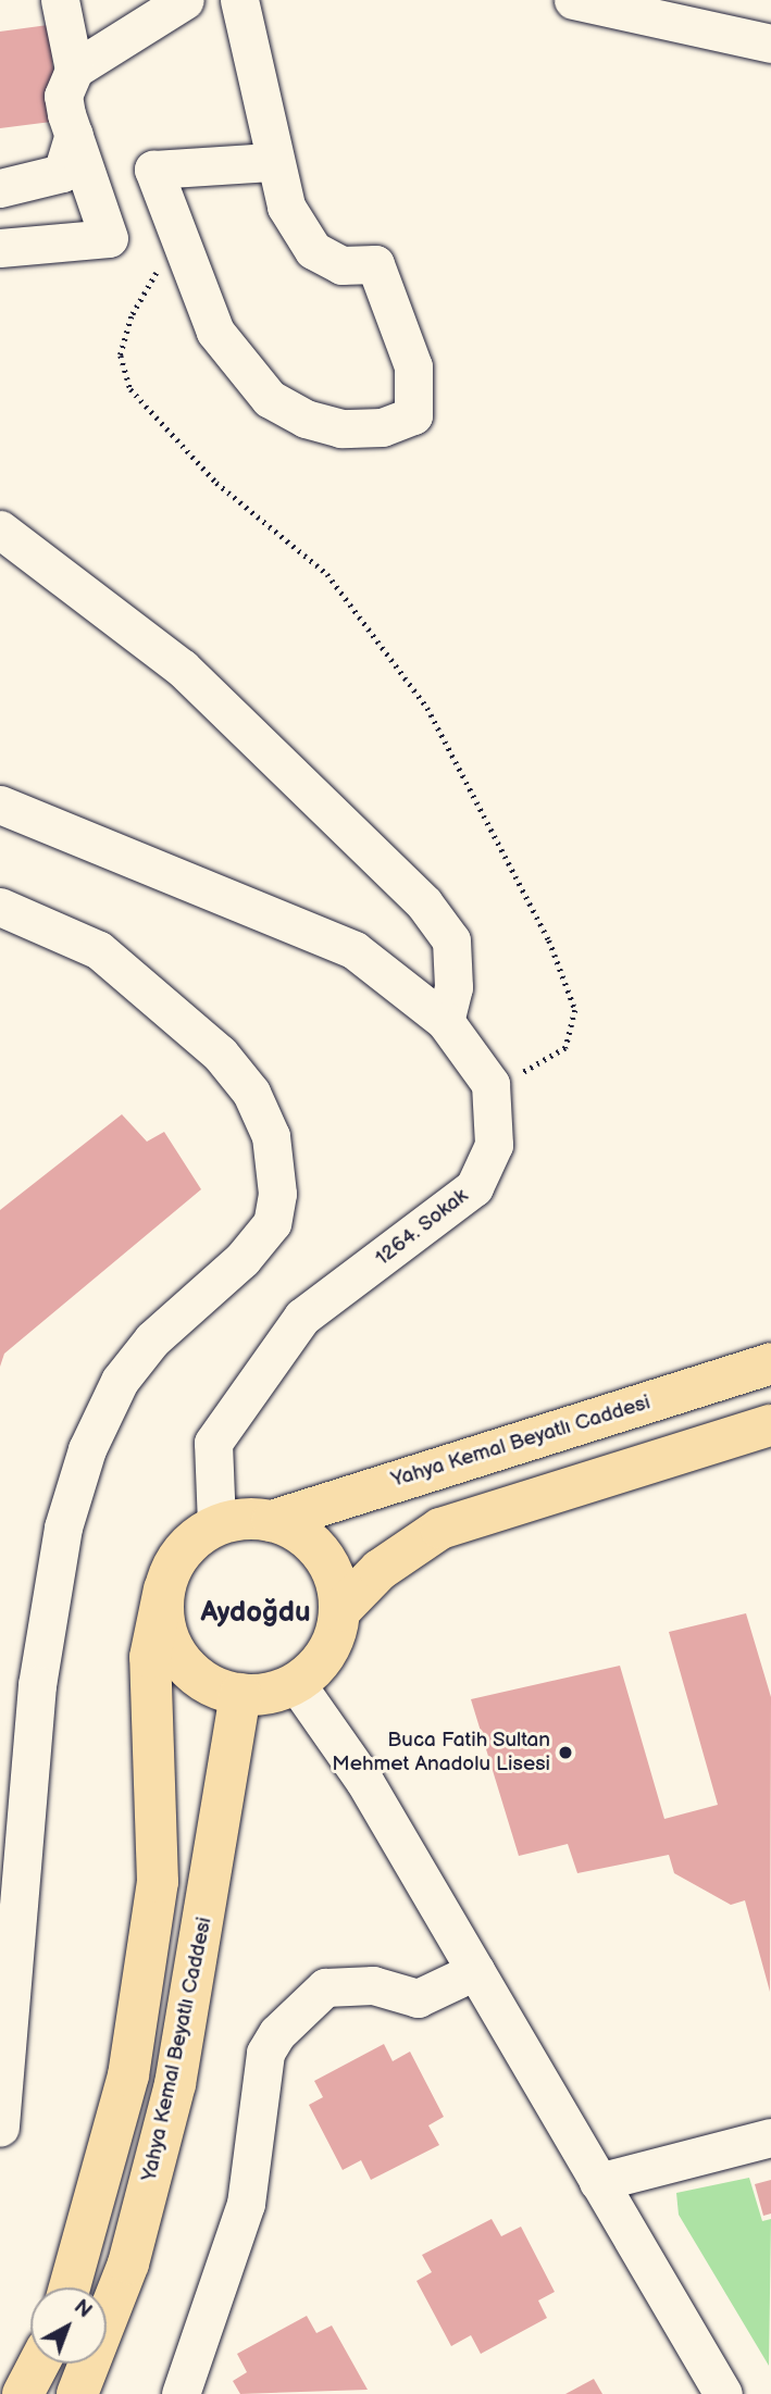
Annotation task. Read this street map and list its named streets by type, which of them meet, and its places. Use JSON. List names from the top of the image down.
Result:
{
  "streets": {
    "main road": ["Yahya Kemal Beyatlı Caddesi"],
    "street": ["1264. Sokak"]
  },
  "crossings": [
    ["1264. Sokak", "Yahya Kemal Beyatlı Caddesi"]
  ],
  "districts": ["Aydoğdu"],
  "places": ["Buca Fatih Sultan Mehmet Anadolu Lisesi"],
  "north": "top right"
}
